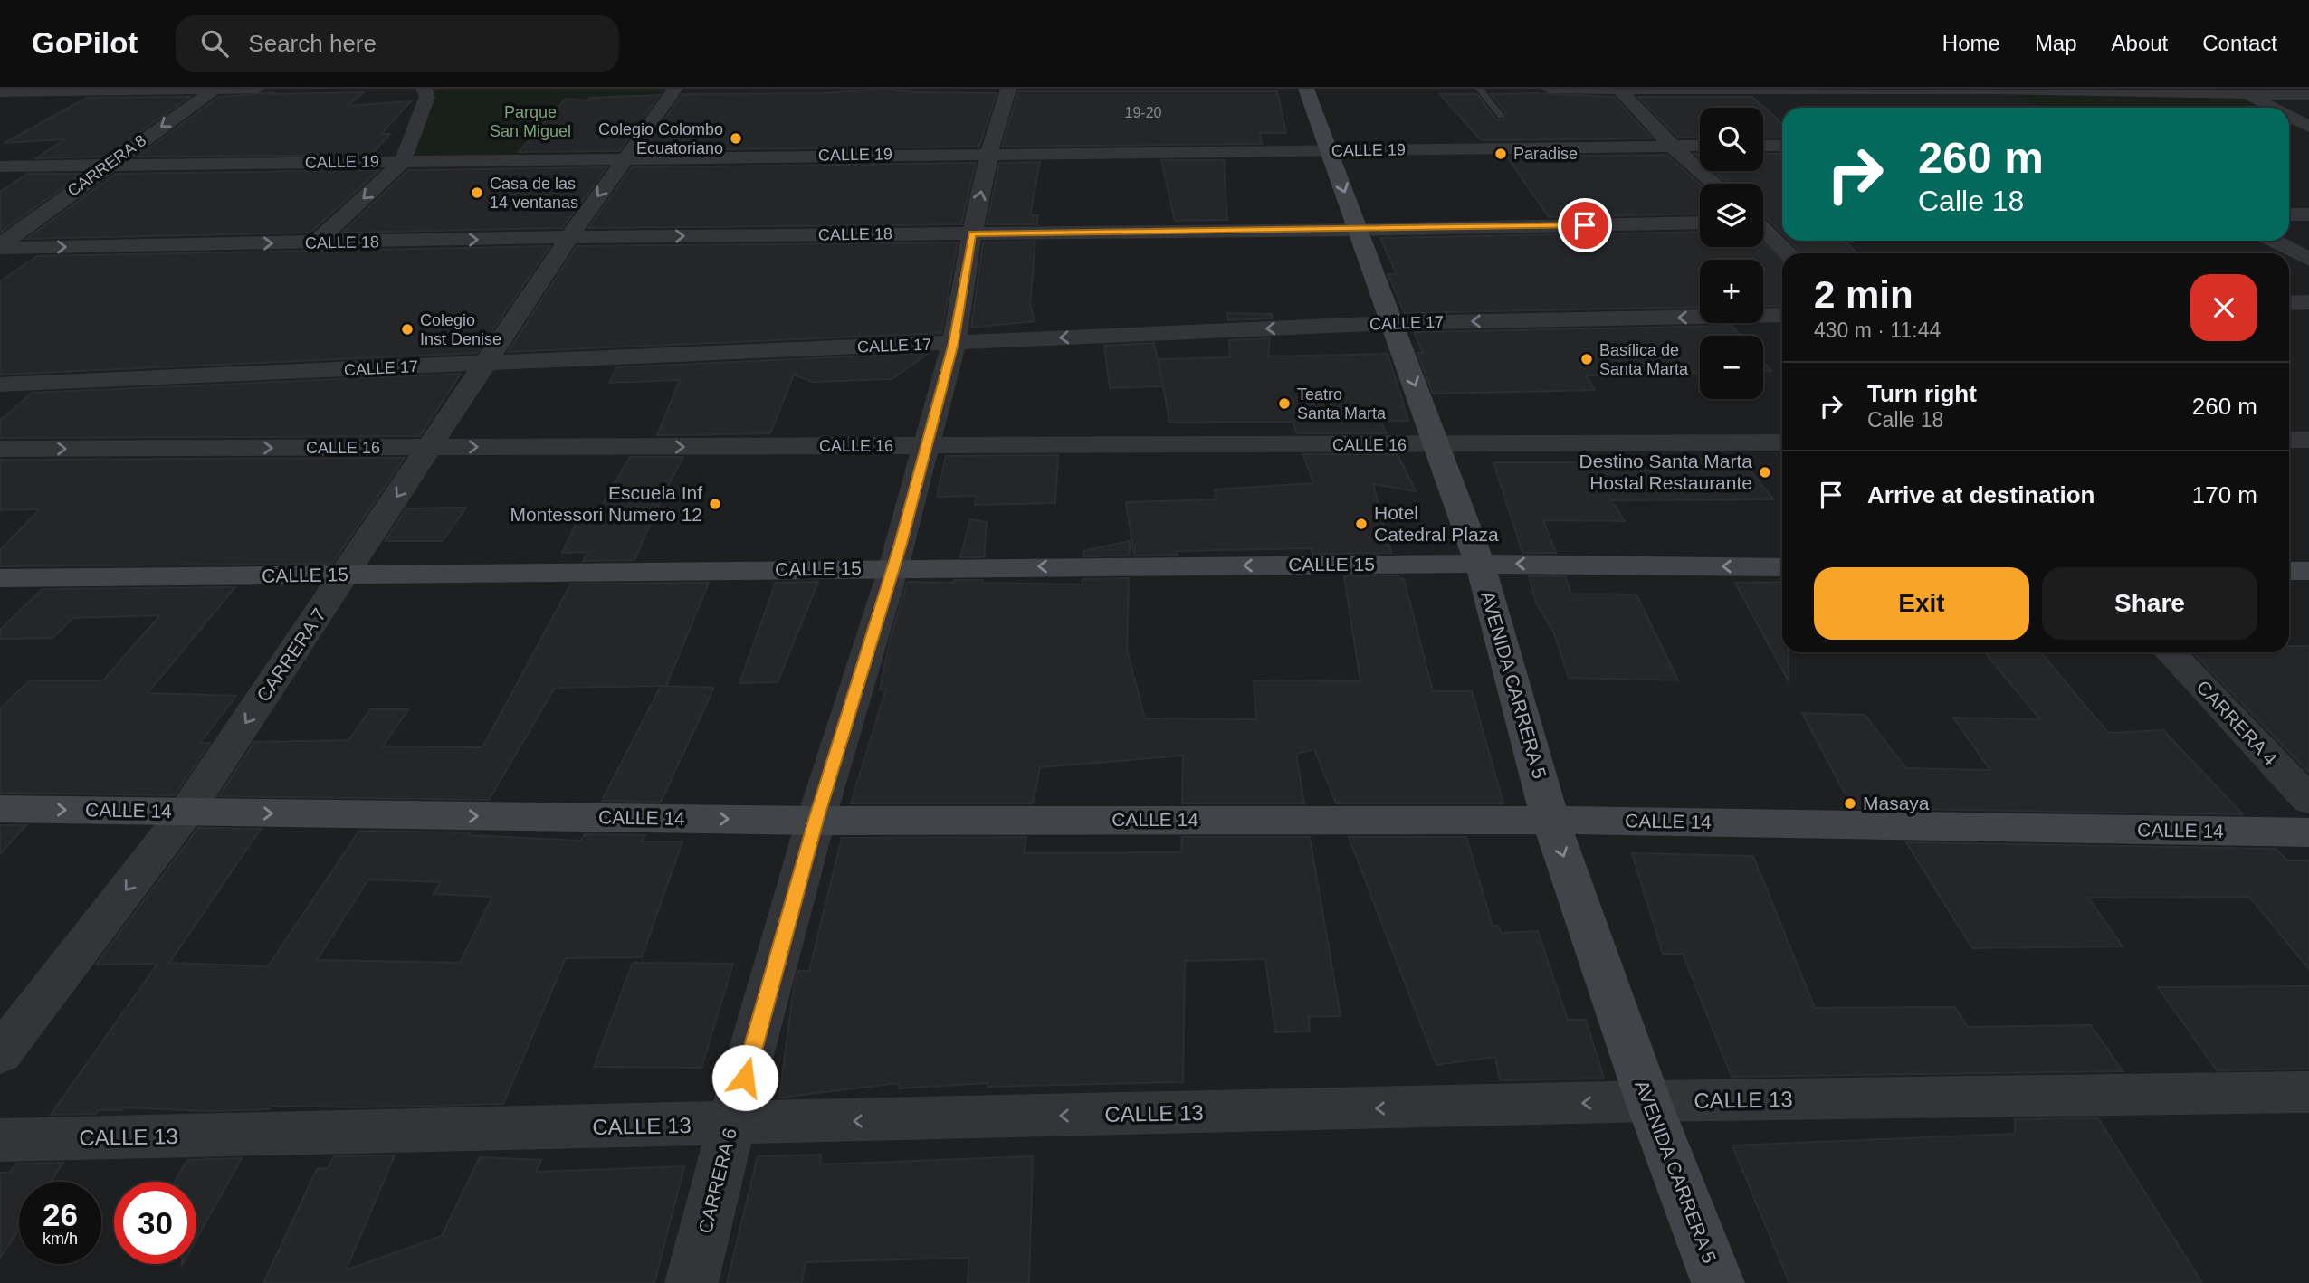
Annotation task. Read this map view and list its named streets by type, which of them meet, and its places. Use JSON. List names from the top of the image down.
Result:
{
  "streets": {
    "street": [
      "CALLE 19",
      "CARRERA 8",
      "CALLE 18",
      "CALLE 17",
      "CALLE 16",
      "CALLE 15",
      "CARRERA 7",
      "AVENIDA CARRERA 5",
      "CARRERA 4",
      "CALLE 14",
      "CALLE 13",
      "CARRERA 6"
    ]
  },
  "crossings": [
    ["CALLE 19", "CARRERA 8"],
    ["CALLE 19", "CARRERA 7"],
    ["CALLE 19", "AVENIDA CARRERA 5"],
    ["CALLE 19", "CARRERA 6"],
    ["CARRERA 8", "CALLE 18"],
    ["CALLE 18", "CARRERA 7"],
    ["CALLE 18", "AVENIDA CARRERA 5"],
    ["CALLE 18", "CARRERA 6"],
    ["CALLE 17", "CARRERA 7"],
    ["CALLE 17", "AVENIDA CARRERA 5"],
    ["CALLE 17", "CARRERA 6"],
    ["CALLE 16", "CARRERA 7"],
    ["CALLE 16", "AVENIDA CARRERA 5"],
    ["CALLE 16", "CARRERA 6"],
    ["CALLE 15", "CARRERA 7"],
    ["CALLE 15", "AVENIDA CARRERA 5"],
    ["CALLE 15", "CARRERA 6"],
    ["CARRERA 7", "CALLE 14"],
    ["AVENIDA CARRERA 5", "CALLE 14"],
    ["AVENIDA CARRERA 5", "CALLE 13"],
    ["CARRERA 4", "CALLE 14"],
    ["CALLE 14", "CARRERA 6"],
    ["CALLE 13", "CARRERA 6"]
  ],
  "one_way": [
    "CARRERA 8",
    "CALLE 18",
    "CALLE 16",
    "CALLE 15",
    "CARRERA 7",
    "AVENIDA CARRERA 5",
    "CALLE 14",
    "CALLE 13"
  ],
  "parks": ["Parque San Miguel"],
  "places": [
    "Colegio Colombo Ecuatoriano",
    "Paradise",
    "Casa de las 14 ventanas",
    "Colegio Inst Denise",
    "Basílica de Santa Marta",
    "Teatro Santa Marta",
    "Destino Santa Marta Hostal Restaurante",
    "Escuela Inf Montessori Numero 12",
    "Hotel Catedral Plaza",
    "Masaya"
  ],
  "house_numbers": ["19-20"],
  "page": {
    "header": "GoPilot",
    "search": "Search here",
    "nav": [
      "Home",
      "Map",
      "About",
      "Contact"
    ],
    "map_buttons": ["+", "−"],
    "turn": ["260 m", "Calle 18"],
    "heading": ["2 min", "430 m · 11:44"],
    "list": [
      {
        "name": "Turn right",
        "note": "Calle 18",
        "value": "260 m"
      },
      {
        "name": "Arrive at destination",
        "value": "170 m"
      }
    ],
    "buttons": ["Exit", "Share"],
    "speed": "26 km/h",
    "limit": "30"
  }
}
